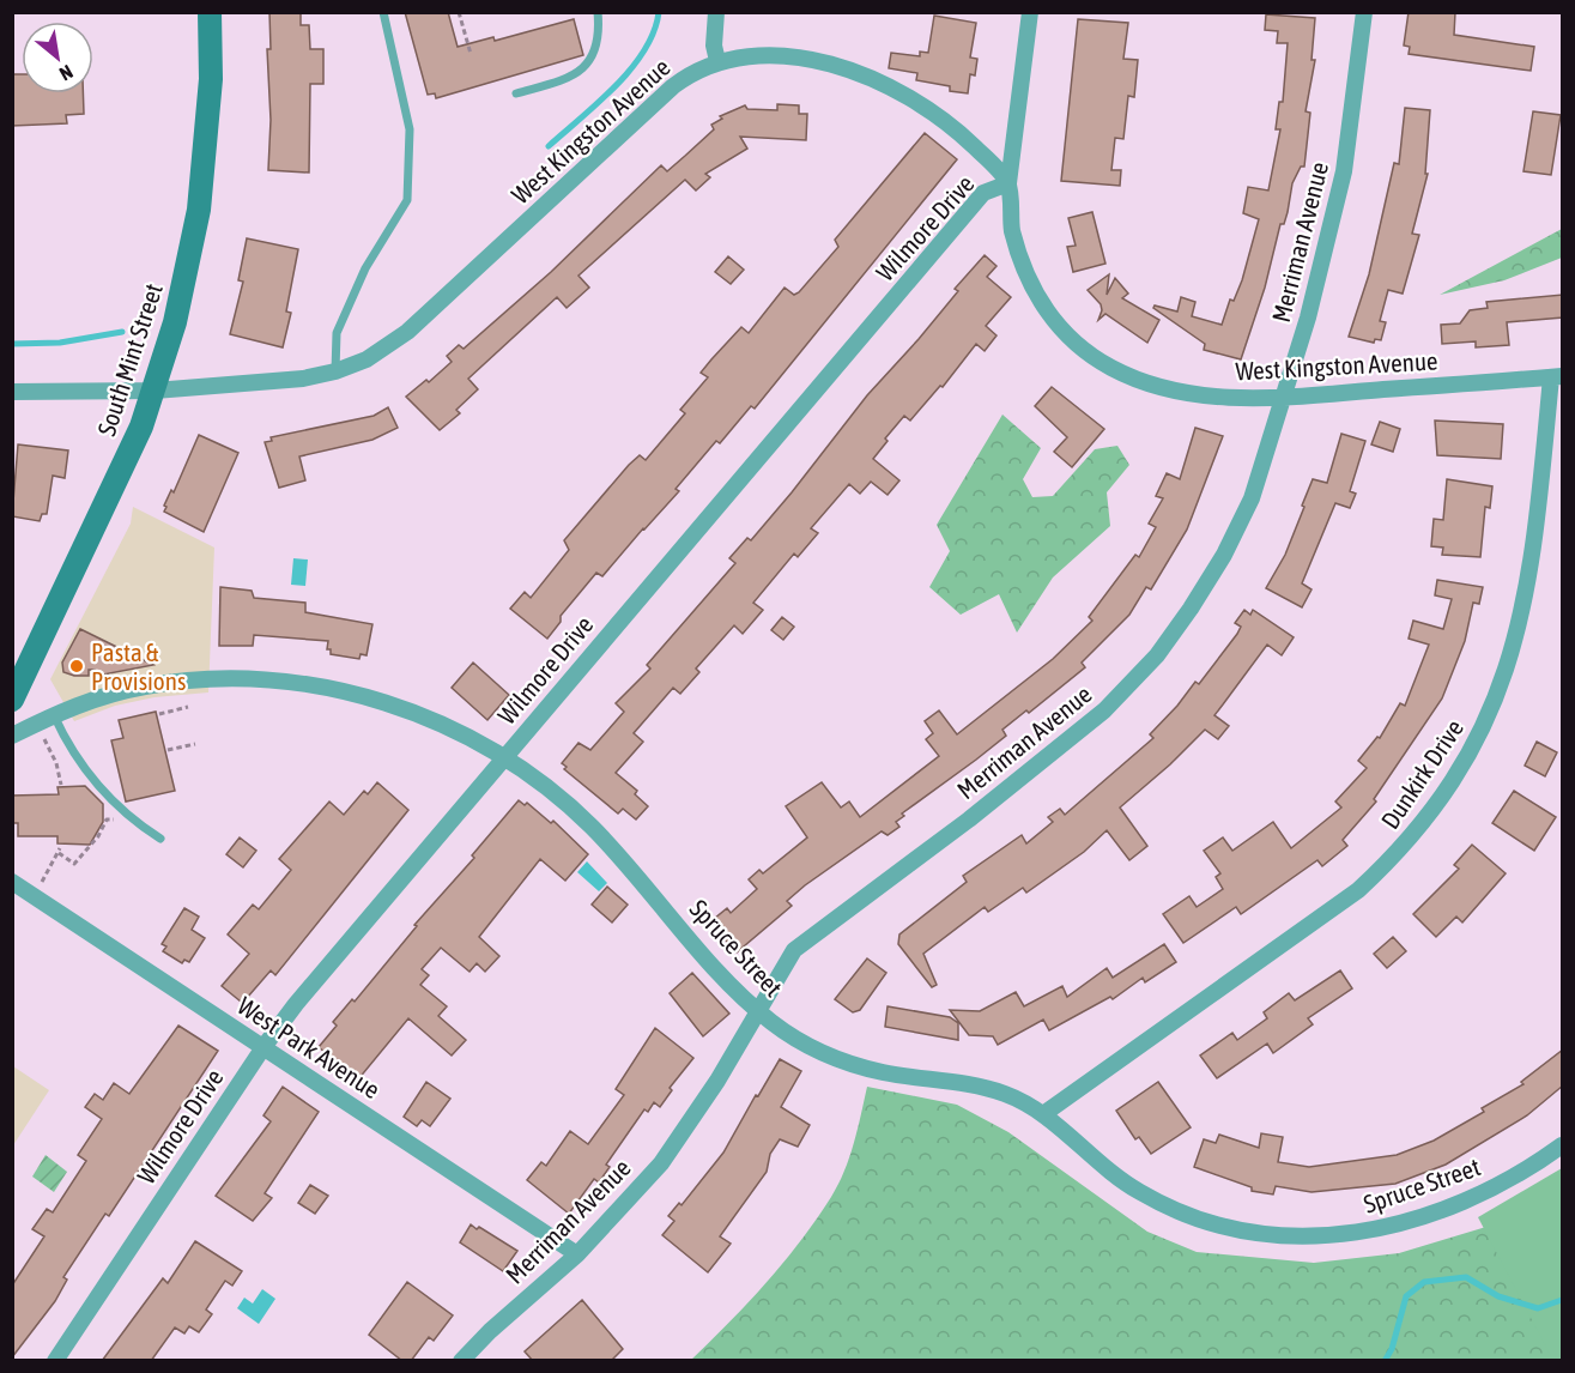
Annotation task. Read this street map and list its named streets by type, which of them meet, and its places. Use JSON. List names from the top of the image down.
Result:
{
  "streets": {
    "street": [
      "West Kingston Avenue",
      "Wilmore Drive",
      "Merriman Avenue",
      "South Mint Street",
      "Dunkirk Drive",
      "Spruce Street",
      "West Park Avenue"
    ]
  },
  "crossings": [
    ["West Kingston Avenue", "Wilmore Drive"],
    ["West Kingston Avenue", "Merriman Avenue"],
    ["West Kingston Avenue", "South Mint Street"],
    ["West Kingston Avenue", "Dunkirk Drive"],
    ["Wilmore Drive", "Spruce Street"],
    ["Wilmore Drive", "West Park Avenue"],
    ["Merriman Avenue", "Spruce Street"],
    ["Merriman Avenue", "West Park Avenue"],
    ["Dunkirk Drive", "Spruce Street"]
  ],
  "places": ["Pasta & Provisions"],
  "north": "bottom right"
}
